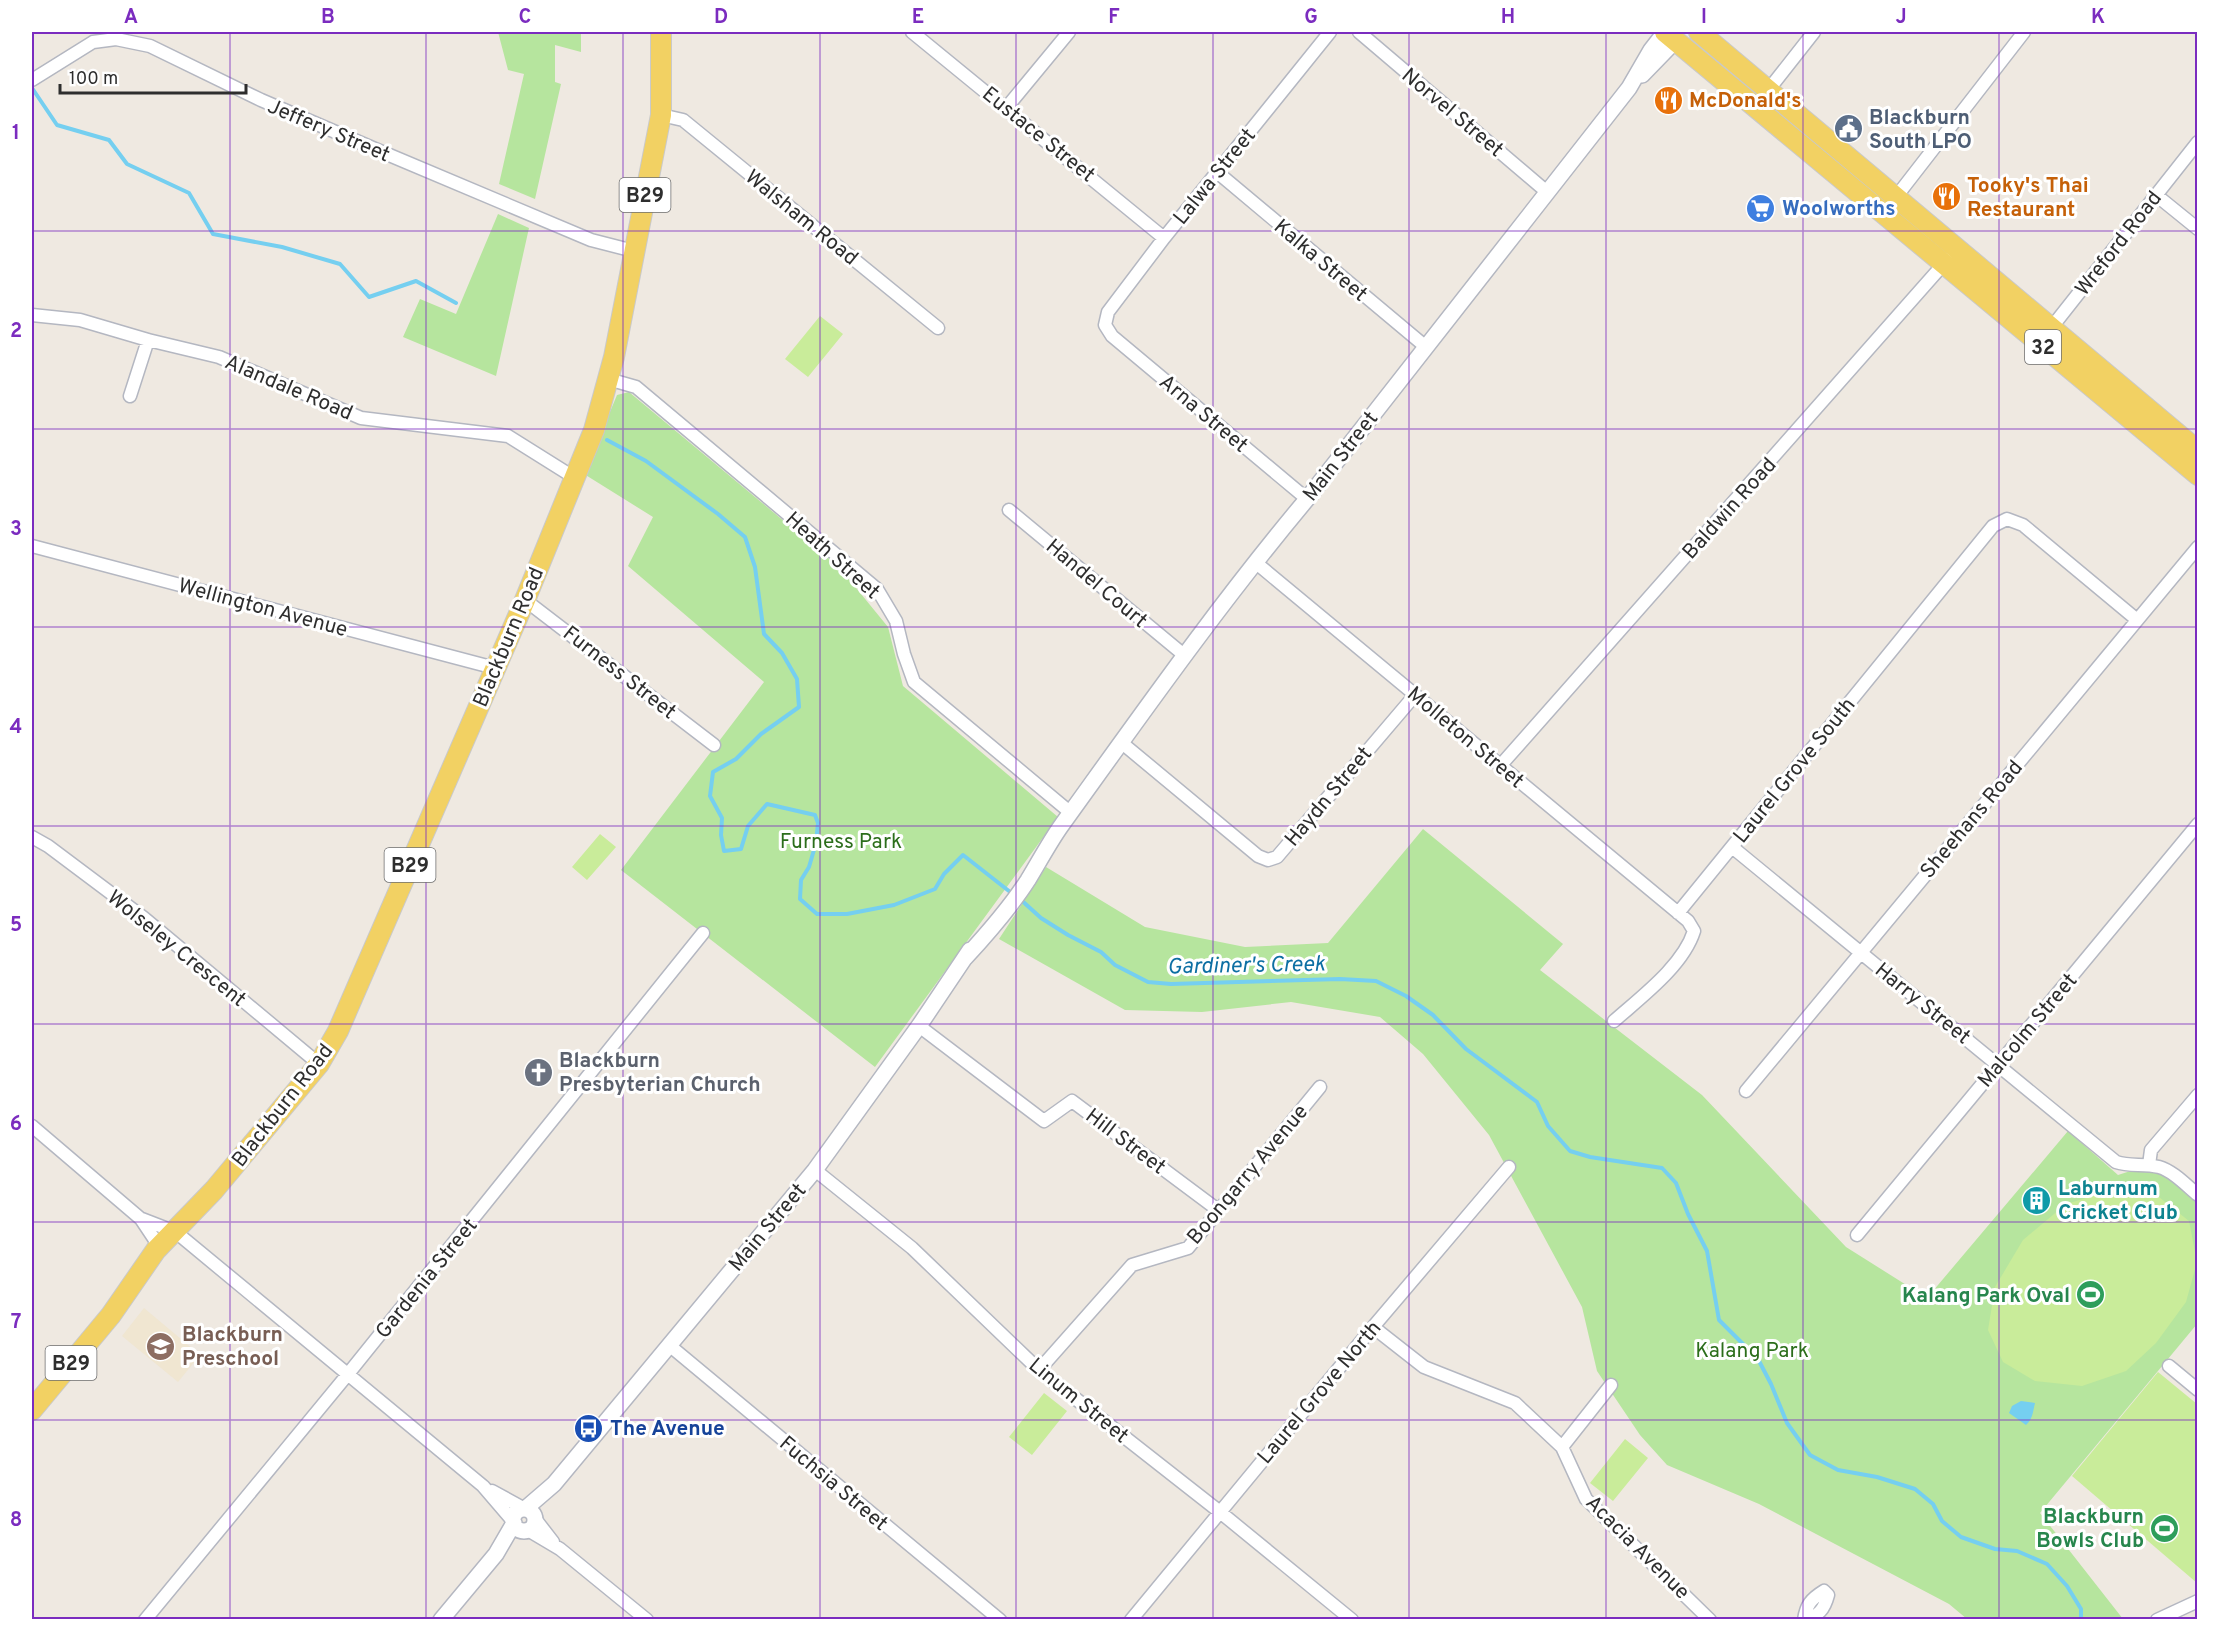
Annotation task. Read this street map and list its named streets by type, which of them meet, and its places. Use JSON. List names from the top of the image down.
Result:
{
  "streets": {
    "main road": ["B29", "32", "Blackburn Road"],
    "street": [
      "Norvel Street",
      "Jeffery Street",
      "Eustace Street",
      "Lalwa Street",
      "Walsham Road",
      "Wreford Road",
      "Kalka Street",
      "Alandale Road",
      "Arna Street",
      "Main Street",
      "Baldwin Road",
      "Heath Street",
      "Handel Court",
      "Wellington Avenue",
      "Furness Street",
      "Molleton Street",
      "Laurel Grove South",
      "Haydn Street",
      "Sheehans Road",
      "Wolseley Crescent",
      "Harry Street",
      "Malcolm Street",
      "Hill Street",
      "Boongarry Avenue",
      "Gardenia Street",
      "Laurel Grove North",
      "Linum Street",
      "Fuchsia Street",
      "Acacia Avenue"
    ]
  },
  "crossings": [
    ["Norvel Street", "Main Street"],
    ["Jeffery Street", "Blackburn Road"],
    ["Eustace Street", "Lalwa Street"],
    ["Lalwa Street", "Kalka Street"],
    ["Lalwa Street", "Arna Street"],
    ["Walsham Road", "Blackburn Road"],
    ["Wreford Road", "32"],
    ["Kalka Street", "Main Street"],
    ["32", "Main Street"],
    ["32", "Baldwin Road"],
    ["Alandale Road", "Blackburn Road"],
    ["Arna Street", "Main Street"],
    ["Main Street", "Heath Street"],
    ["Main Street", "Handel Court"],
    ["Main Street", "Molleton Street"],
    ["Main Street", "Haydn Street"],
    ["Main Street", "Hill Street"],
    ["Main Street", "Linum Street"],
    ["Main Street", "Fuchsia Street"],
    ["Baldwin Road", "Molleton Street"],
    ["Heath Street", "Blackburn Road"],
    ["Wellington Avenue", "Blackburn Road"],
    ["Blackburn Road", "Furness Street"],
    ["Blackburn Road", "Wolseley Crescent"],
    ["Molleton Street", "Laurel Grove South"],
    ["Molleton Street", "Haydn Street"],
    ["Laurel Grove South", "Sheehans Road"],
    ["Laurel Grove South", "Harry Street"],
    ["Sheehans Road", "Harry Street"],
    ["Harry Street", "Malcolm Street"],
    ["Hill Street", "Boongarry Avenue"],
    ["Boongarry Avenue", "Linum Street"],
    ["Laurel Grove North", "Linum Street"],
    ["Laurel Grove North", "Acacia Avenue"]
  ],
  "water": ["Gardiner's Creek"],
  "parks": ["Furness Park", "Kalang Park"],
  "places": {
    "restaurant": ["McDonald's", "Tooky's Thai Restaurant"],
    "public building": ["Blackburn South LPO"],
    "supermarket": ["Woolworths"],
    "church": ["Blackburn Presbyterian Church"],
    "building": ["Laburnum Cricket Club"],
    "sports": ["Kalang Park Oval", "Blackburn Bowls Club"],
    "school or university": ["Blackburn Preschool"],
    "bus stop": ["The Avenue"]
  },
  "scale_bar": "100 m",
  "grid": {
    "columns": [
      "A",
      "B",
      "C",
      "D",
      "E",
      "F",
      "G",
      "H",
      "I",
      "J",
      "K"
    ],
    "rows": [
      "1",
      "2",
      "3",
      "4",
      "5",
      "6",
      "7",
      "8"
    ]
  }
}
